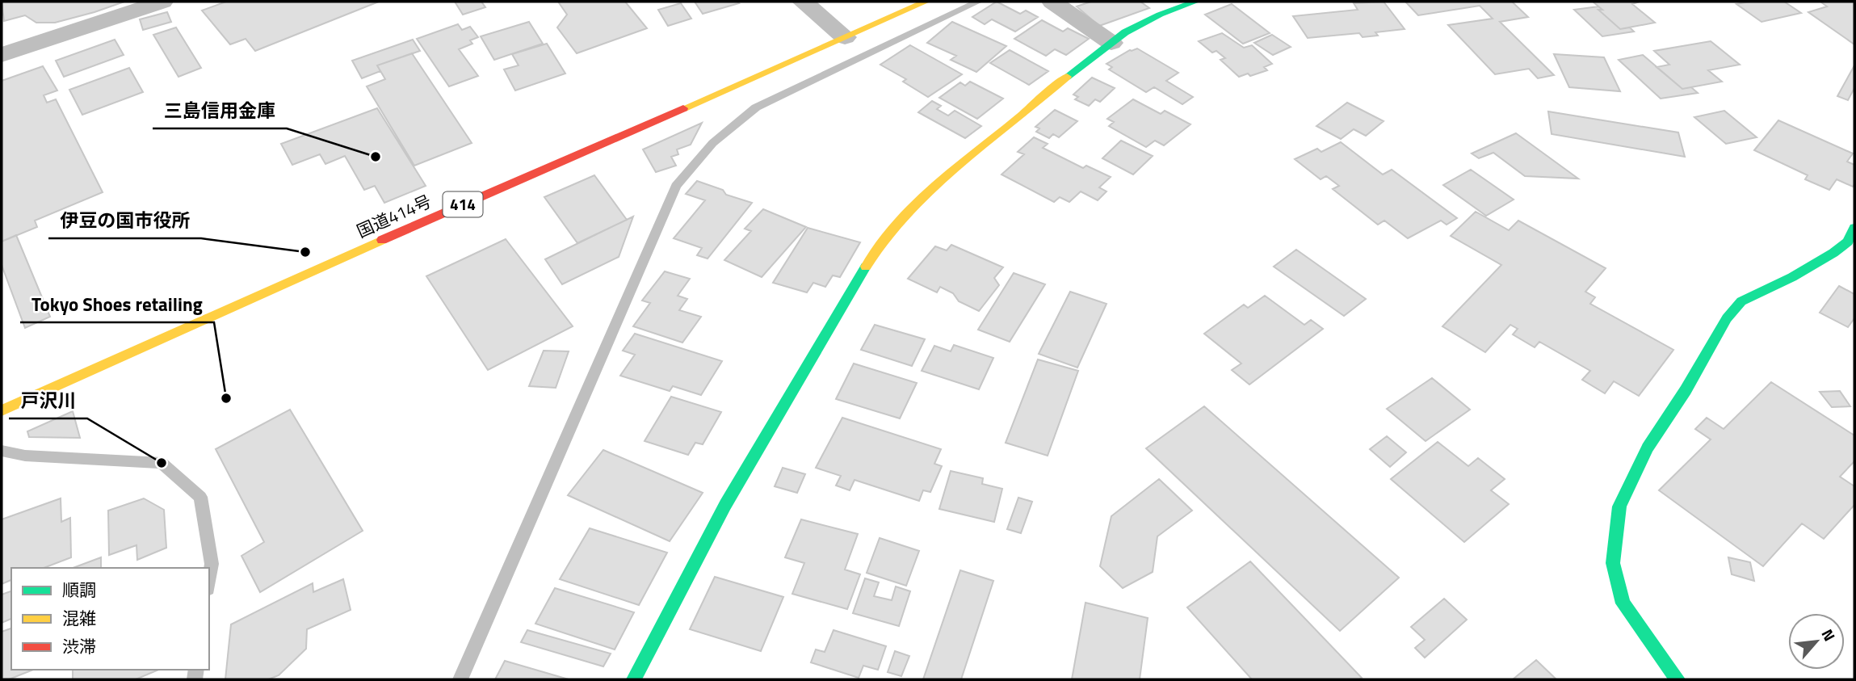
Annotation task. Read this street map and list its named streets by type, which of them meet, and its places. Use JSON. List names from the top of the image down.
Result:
{
  "streets": {
    "main road": ["414", "国道414号"]
  },
  "places": [
    "三島信用金庫",
    "伊豆の国市役所",
    "Tokyo Shoes retailing",
    "戸沢川"
  ],
  "legend": ["順調", "混雑", "渋滞"],
  "north": "top right"
}
